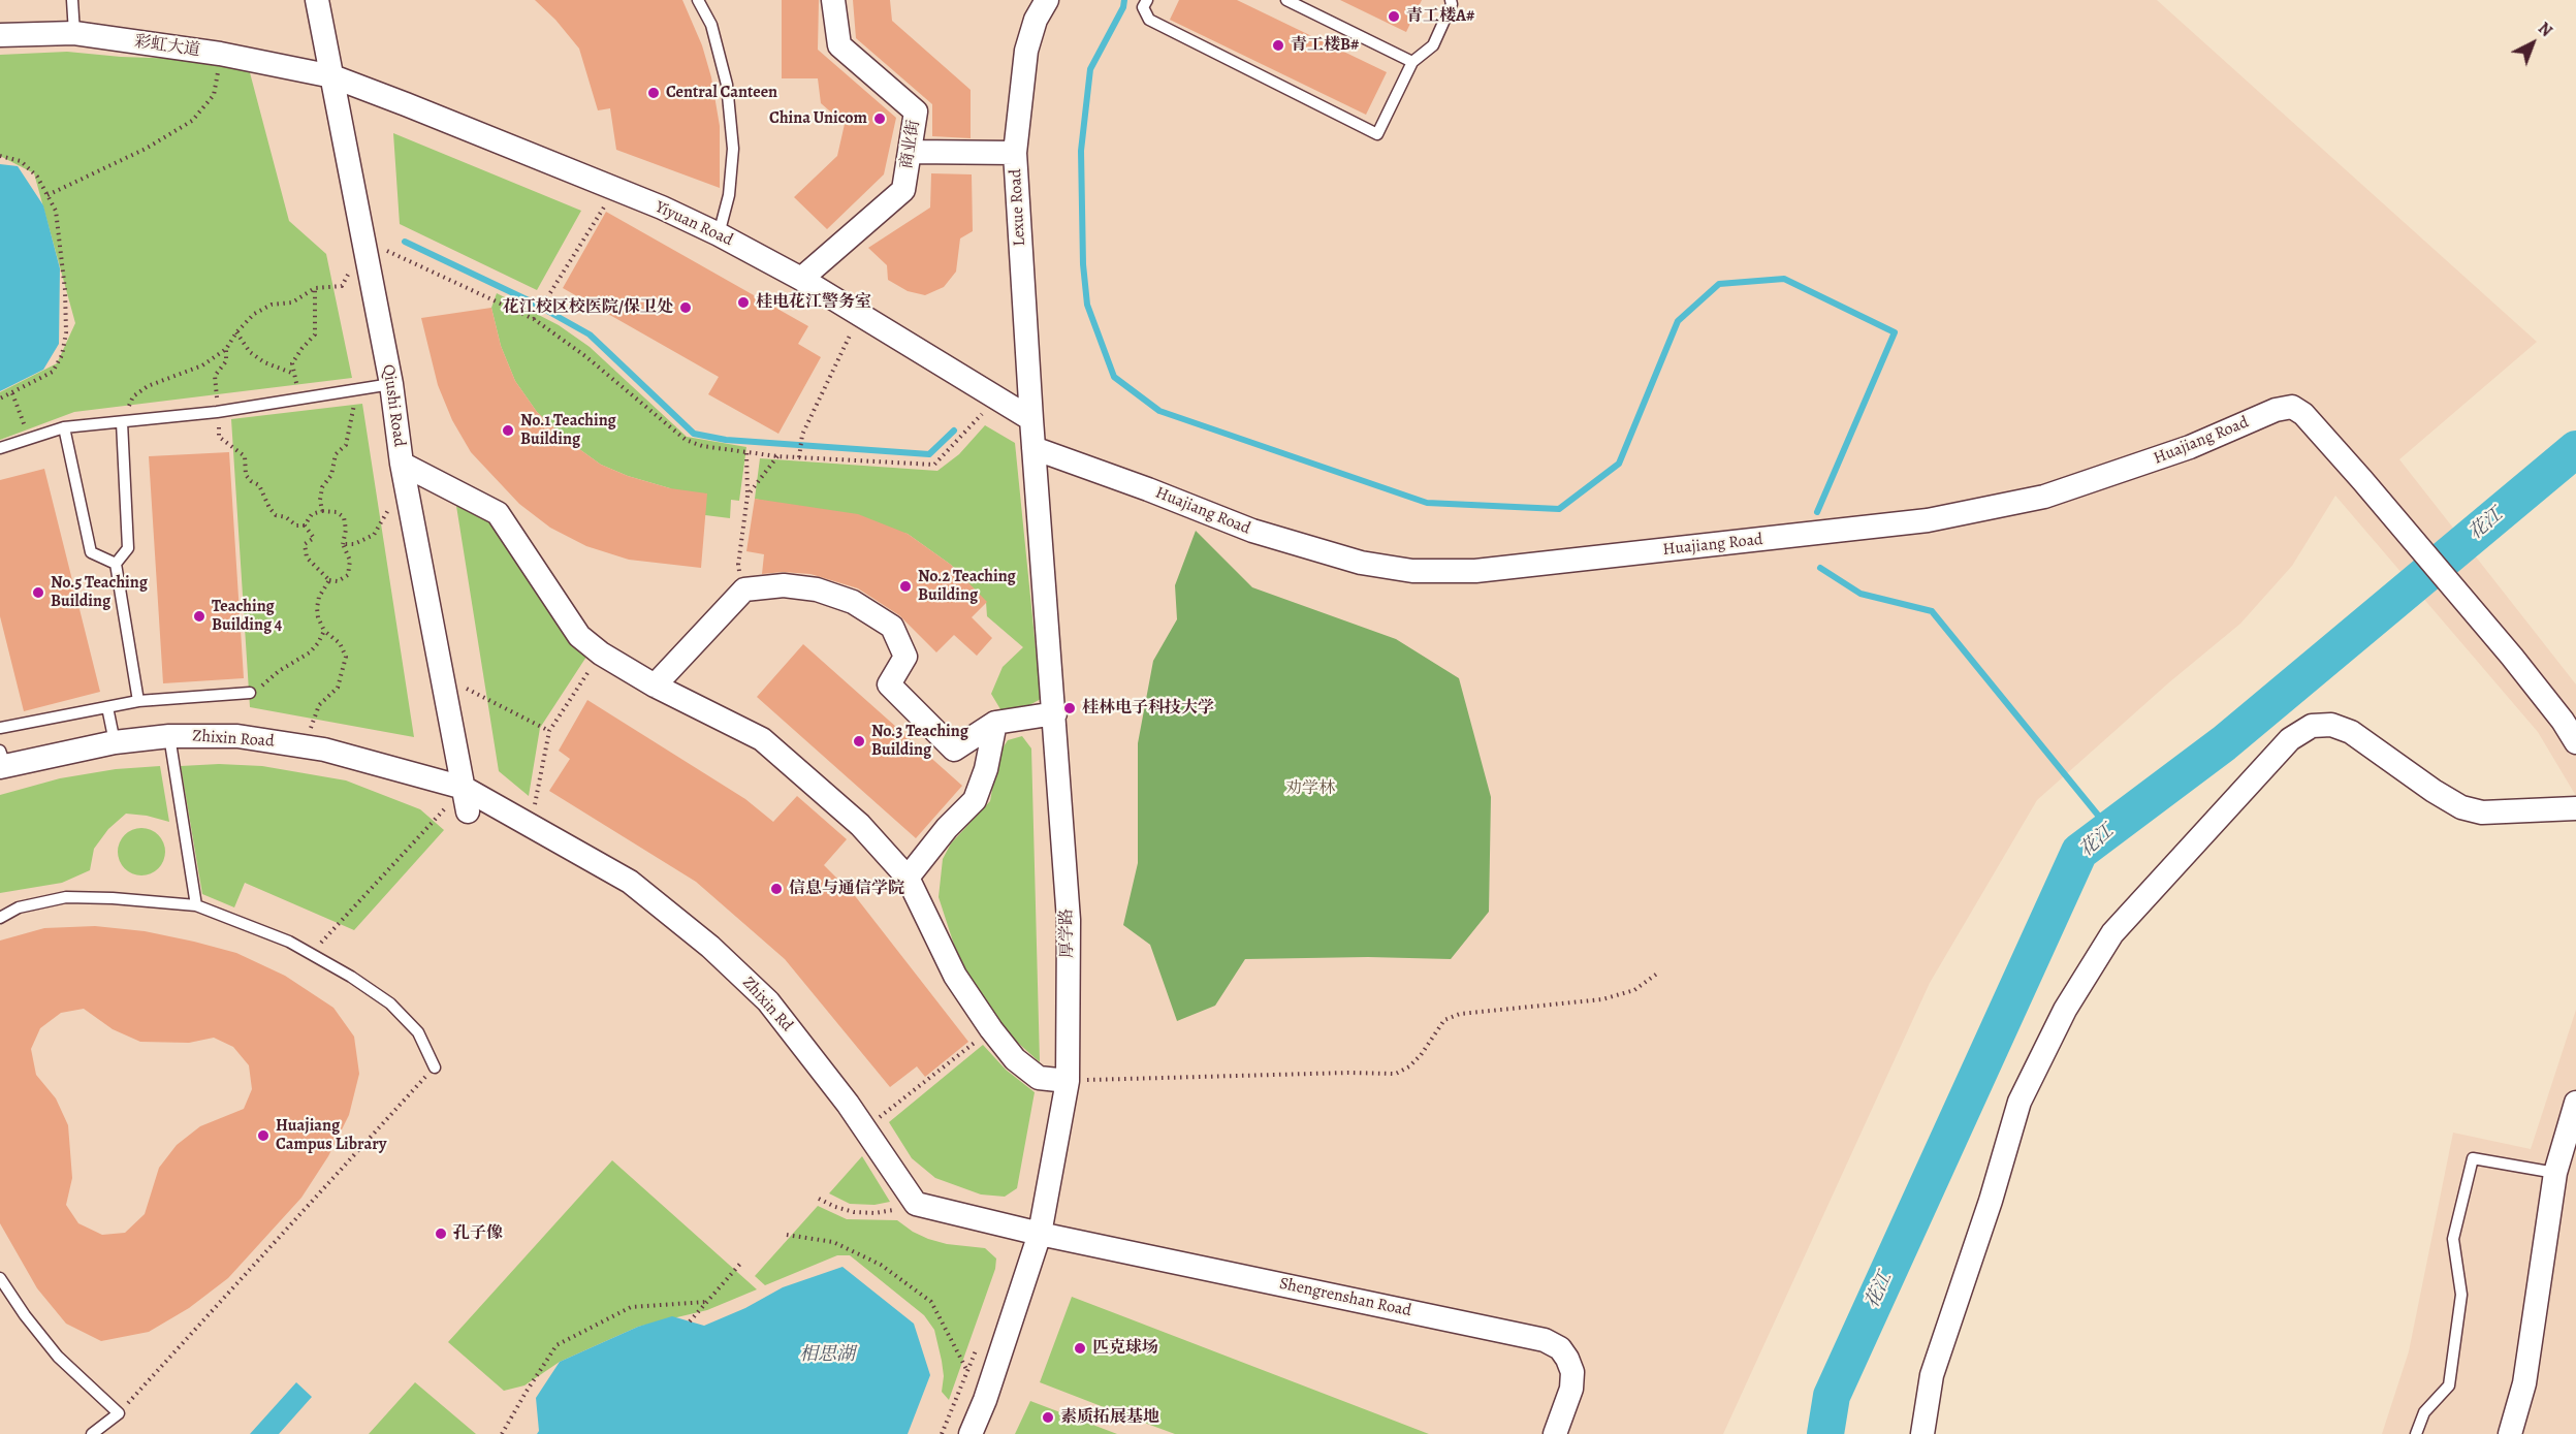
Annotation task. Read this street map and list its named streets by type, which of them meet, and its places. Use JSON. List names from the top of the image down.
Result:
{
  "streets": {
    "street": [
      "彩虹大道",
      "商业街",
      "Lexue Road",
      "Yiyuan Road",
      "Qiushi Road",
      "Huajiang Road",
      "Zhixin Road",
      "厚学路",
      "Zhixin Rd",
      "Shengrenshan Road"
    ]
  },
  "crossings": [
    ["彩虹大道", "Yiyuan Road"],
    ["彩虹大道", "Qiushi Road"],
    ["商业街", "Yiyuan Road"],
    ["Lexue Road", "Yiyuan Road"],
    ["Lexue Road", "厚学路"],
    ["Yiyuan Road", "Qiushi Road"],
    ["Yiyuan Road", "厚学路"],
    ["Qiushi Road", "Zhixin Road"],
    ["Qiushi Road", "Zhixin Rd"],
    ["Huajiang Road", "厚学路"],
    ["Zhixin Road", "Zhixin Rd"],
    ["厚学路", "Shengrenshan Road"]
  ],
  "water": ["花江", "相思湖"],
  "parks": ["劝学林"],
  "places": [
    "青工楼A#",
    "青工楼B#",
    "Central Canteen",
    "China Unicom",
    "桂电花江警务室",
    "花江校区校医院/保卫处",
    "No.1 Teaching Building",
    "No.2 Teaching Building",
    "No.5 Teaching Building",
    "Teaching Building 4",
    "桂林电子科技大学",
    "No.3 Teaching Building",
    "信息与通信学院",
    "Huajiang Campus Library",
    "孔子像",
    "匹克球场",
    "素质拓展基地"
  ],
  "north": "top right"
}
